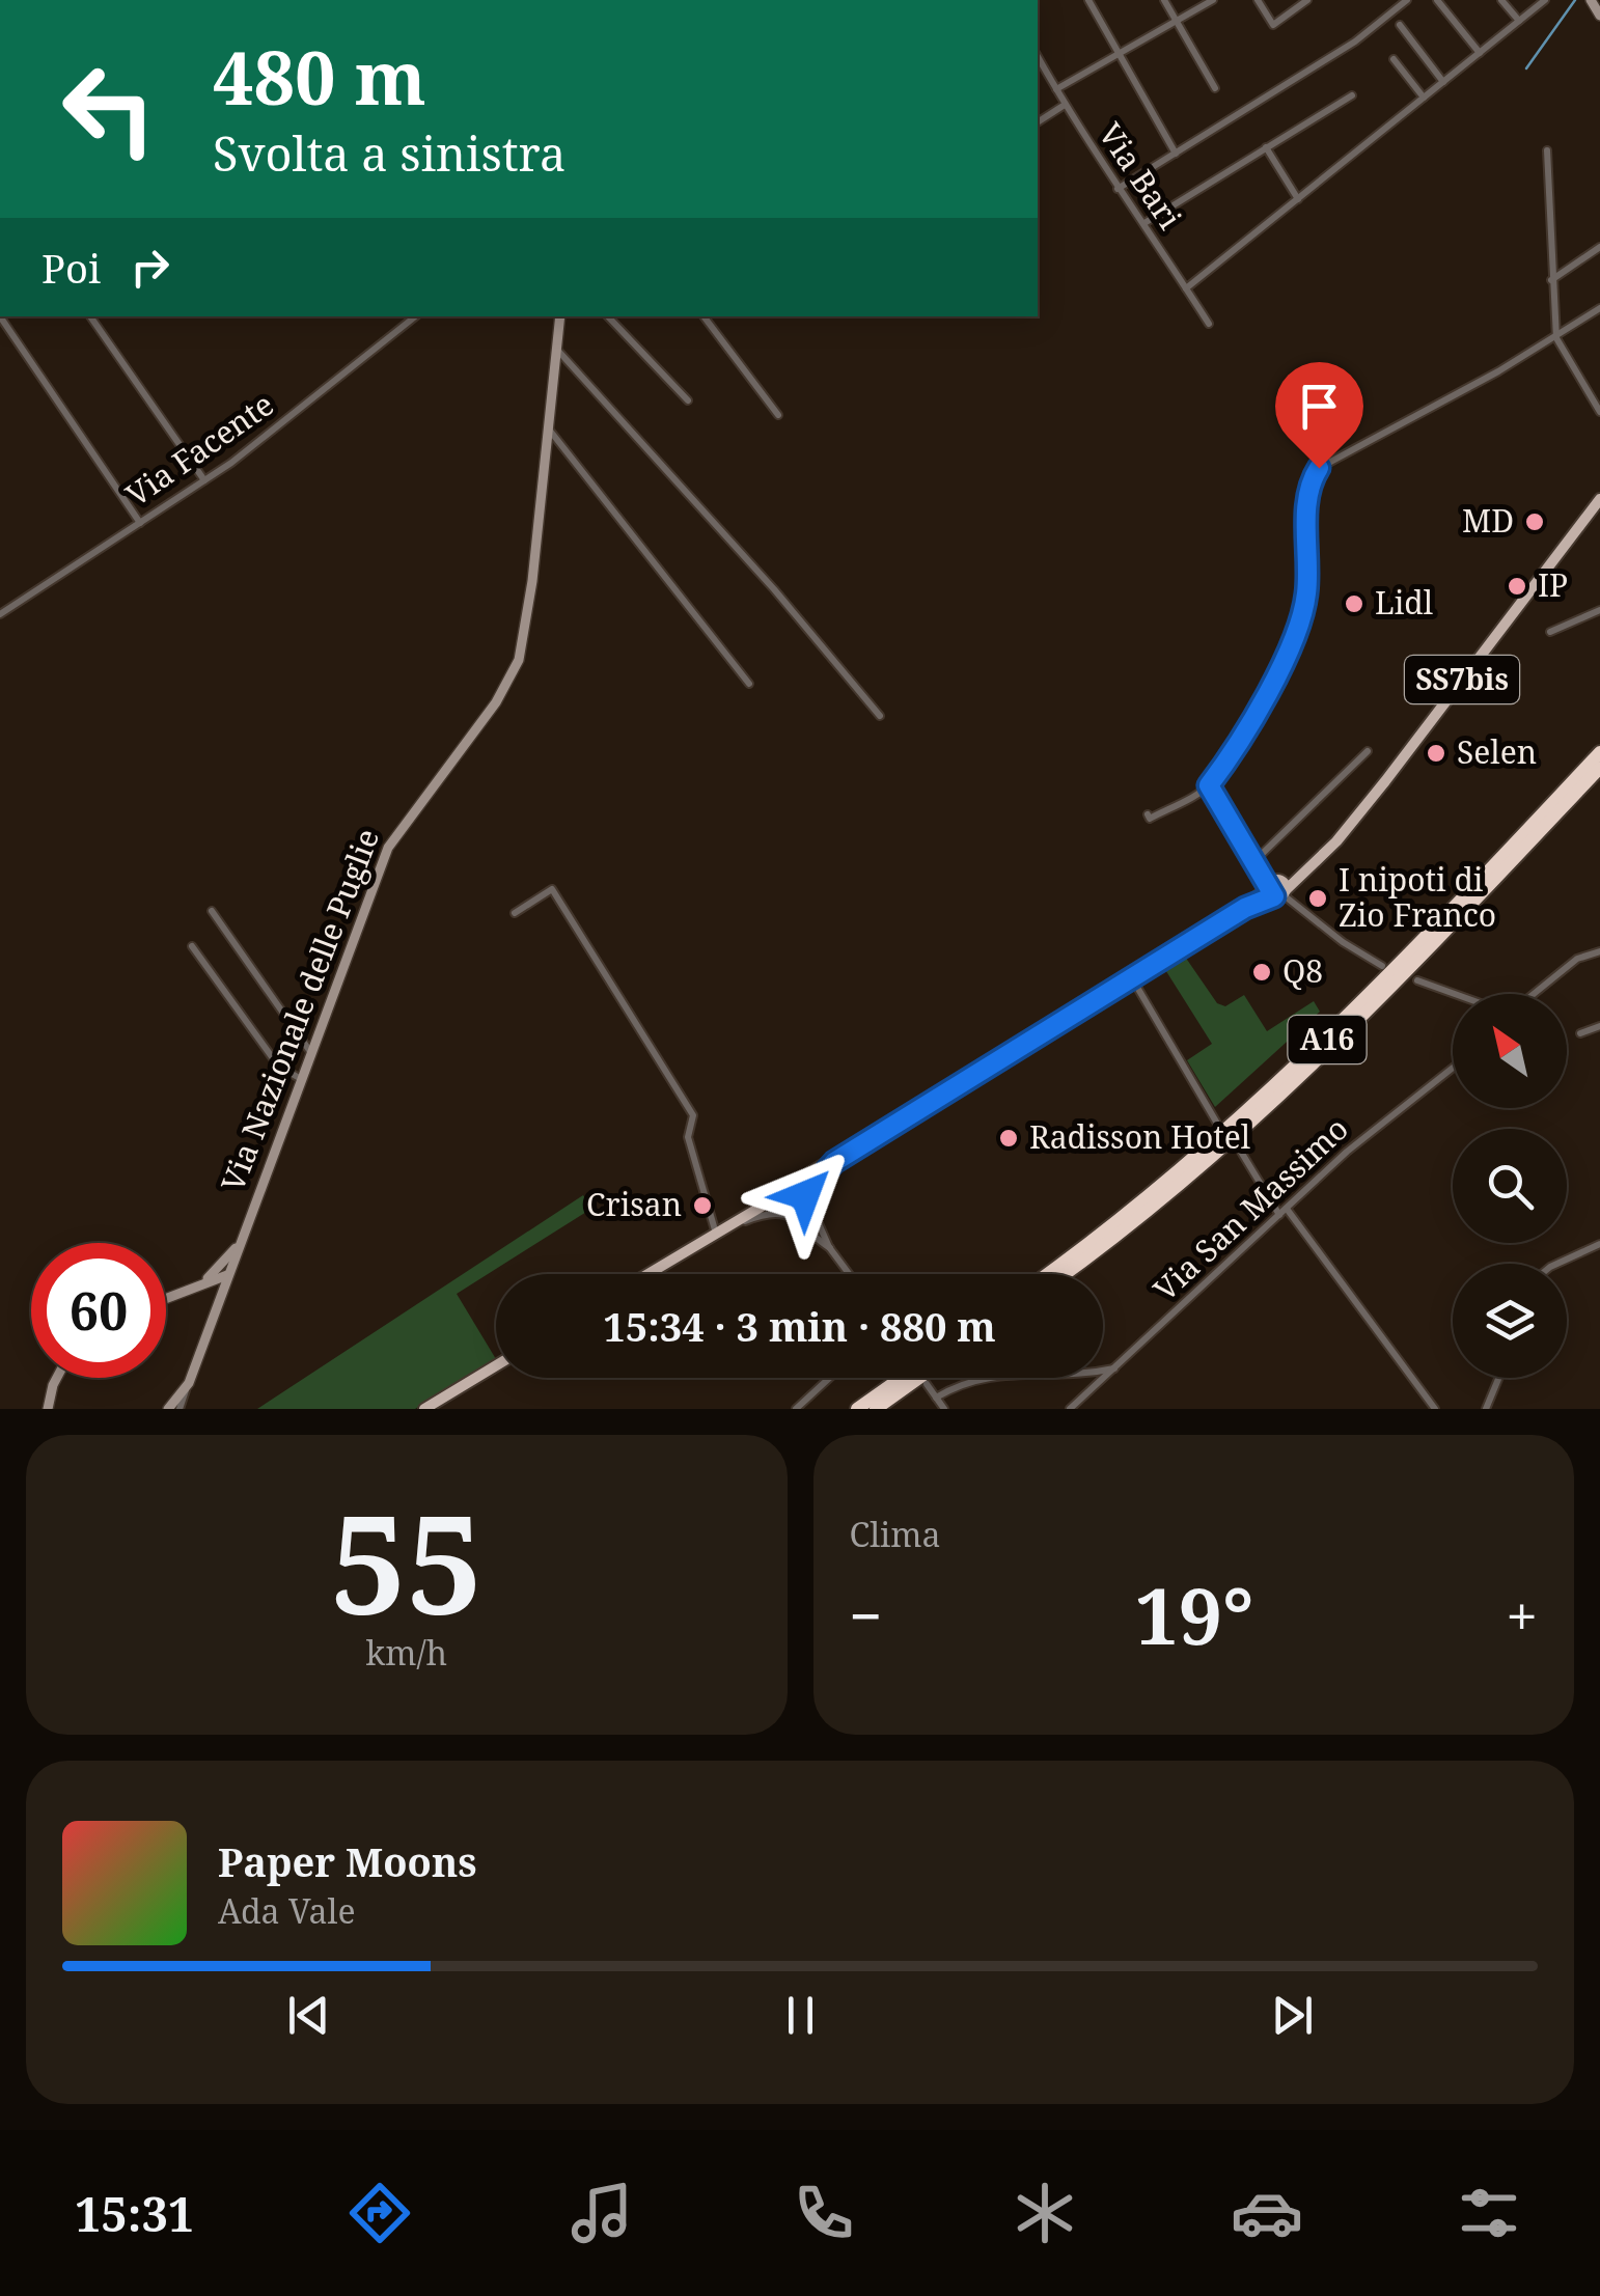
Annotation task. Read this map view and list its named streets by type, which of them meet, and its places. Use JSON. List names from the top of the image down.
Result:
{
  "streets": {
    "highway": ["A16"],
    "main road": ["SS7bis", "Via Nazionale delle Puglie"],
    "street": ["Via Bari", "Via Facente", "Via San Massimo"]
  },
  "places": [
    "MD",
    "IP",
    "Lidl",
    "Selen",
    "I nipoti di Zio Franco",
    "Q8",
    "Radisson Hotel",
    "Crisan"
  ],
  "north": "top left",
  "page": {
    "turn": ["480 m", "Svolta a sinistra"],
    "then": "Poi",
    "limit": "60",
    "trip": "15:34 · 3 min · 880 m",
    "tile": [
      ["55", "km/h"],
      "Clima"
    ],
    "heat": ["−", "19°", "+"],
    "song": ["Paper Moons", "Ada Vale"],
    "tabs": "15:31"
  }
}
